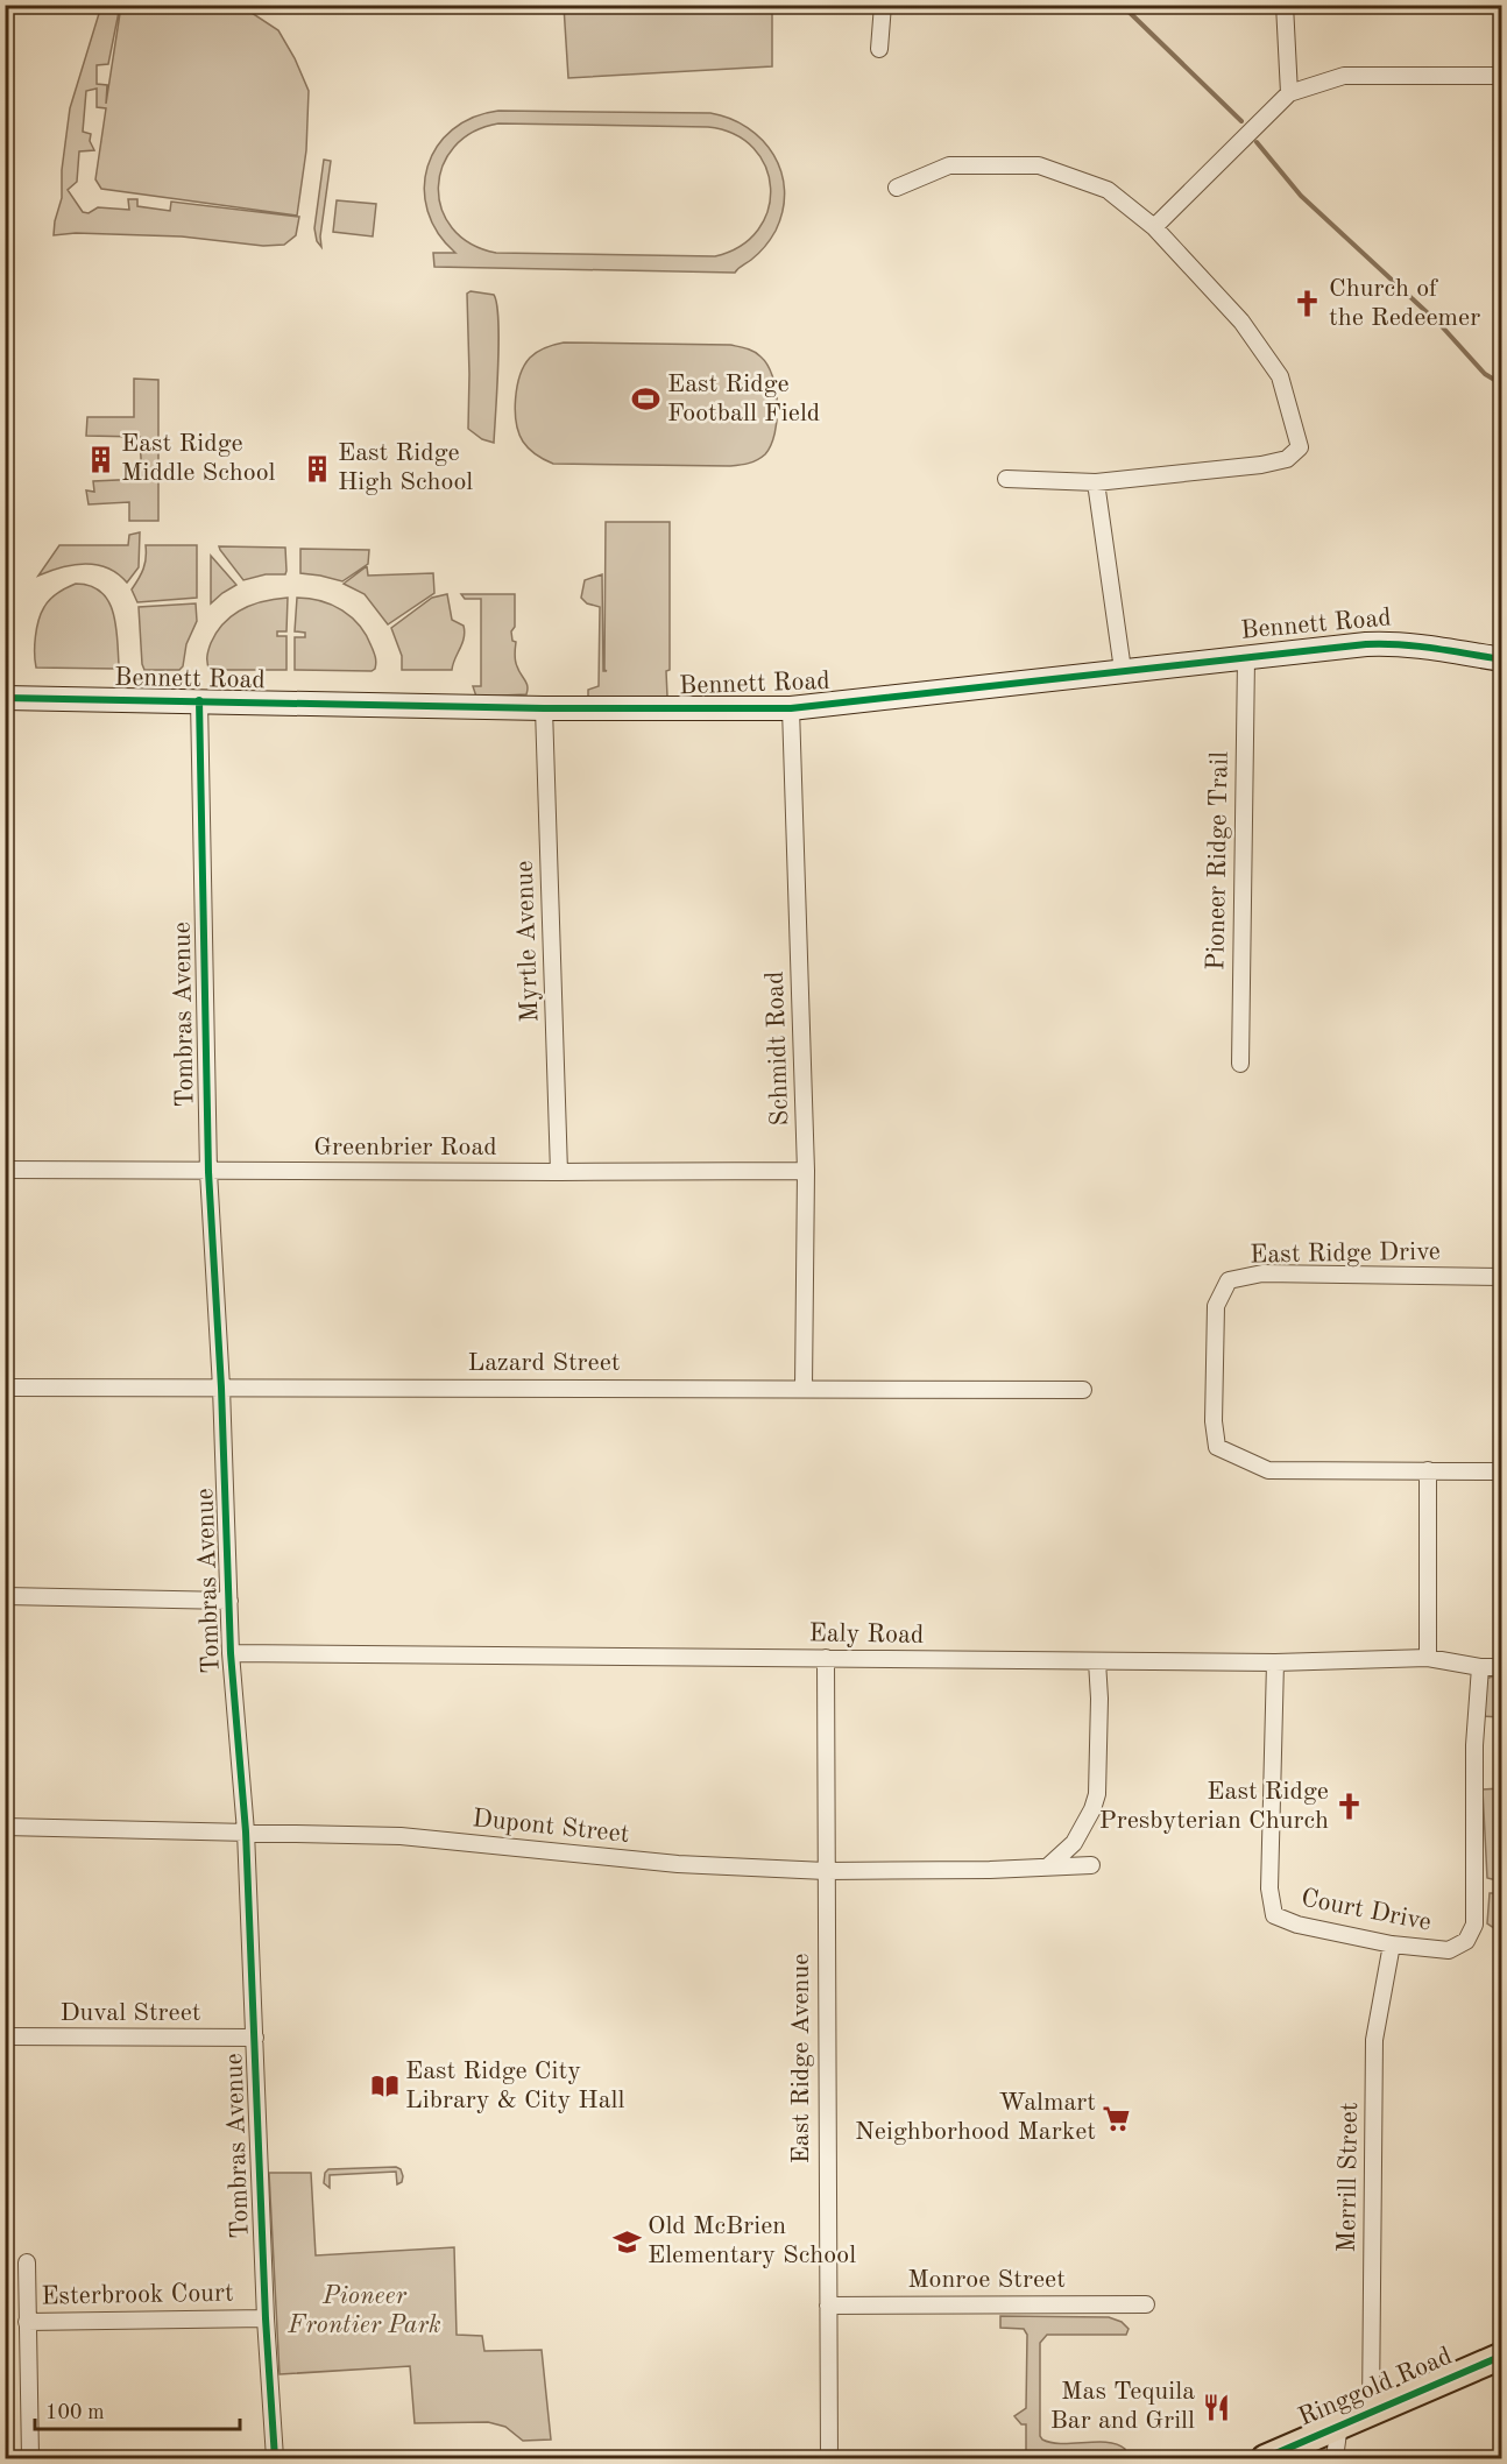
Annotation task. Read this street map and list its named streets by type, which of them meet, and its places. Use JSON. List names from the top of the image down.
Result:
{
  "streets": {
    "main road": ["Ringgold Road"],
    "street": [
      "Bennett Road",
      "Pioneer Ridge Trail",
      "Myrtle Avenue",
      "Tombras Avenue",
      "Schmidt Road",
      "Greenbrier Road",
      "East Ridge Drive",
      "Lazard Street",
      "Ealy Road",
      "Dupont Street",
      "Court Drive",
      "Duval Street",
      "East Ridge Avenue",
      "Merrill Street",
      "Monroe Street",
      "Esterbrook Court"
    ]
  },
  "crossings": [
    ["Bennett Road", "Pioneer Ridge Trail"],
    ["Bennett Road", "Myrtle Avenue"],
    ["Bennett Road", "Tombras Avenue"],
    ["Bennett Road", "Schmidt Road"],
    ["Myrtle Avenue", "Greenbrier Road"],
    ["Tombras Avenue", "Greenbrier Road"],
    ["Tombras Avenue", "Lazard Street"],
    ["Tombras Avenue", "Ealy Road"],
    ["Tombras Avenue", "Dupont Street"],
    ["Tombras Avenue", "Duval Street"],
    ["Tombras Avenue", "Esterbrook Court"],
    ["Schmidt Road", "Greenbrier Road"],
    ["Schmidt Road", "Lazard Street"],
    ["Ealy Road", "Court Drive"],
    ["Ealy Road", "East Ridge Avenue"],
    ["Dupont Street", "East Ridge Avenue"],
    ["Court Drive", "Merrill Street"],
    ["East Ridge Avenue", "Monroe Street"],
    ["Merrill Street", "Ringgold Road"]
  ],
  "parks": ["Pioneer Frontier Park"],
  "places": {
    "church": ["Church of the Redeemer", "East Ridge Presbyterian Church"],
    "sports": ["East Ridge Football Field"],
    "building": ["East Ridge Middle School", "East Ridge High School"],
    "library": ["East Ridge City Library & City Hall"],
    "supermarket": ["Walmart Neighborhood Market"],
    "school or university": ["Old McBrien Elementary School"],
    "restaurant": ["Mas Tequila Bar and Grill"]
  },
  "scale_bar": "100 m"
}
